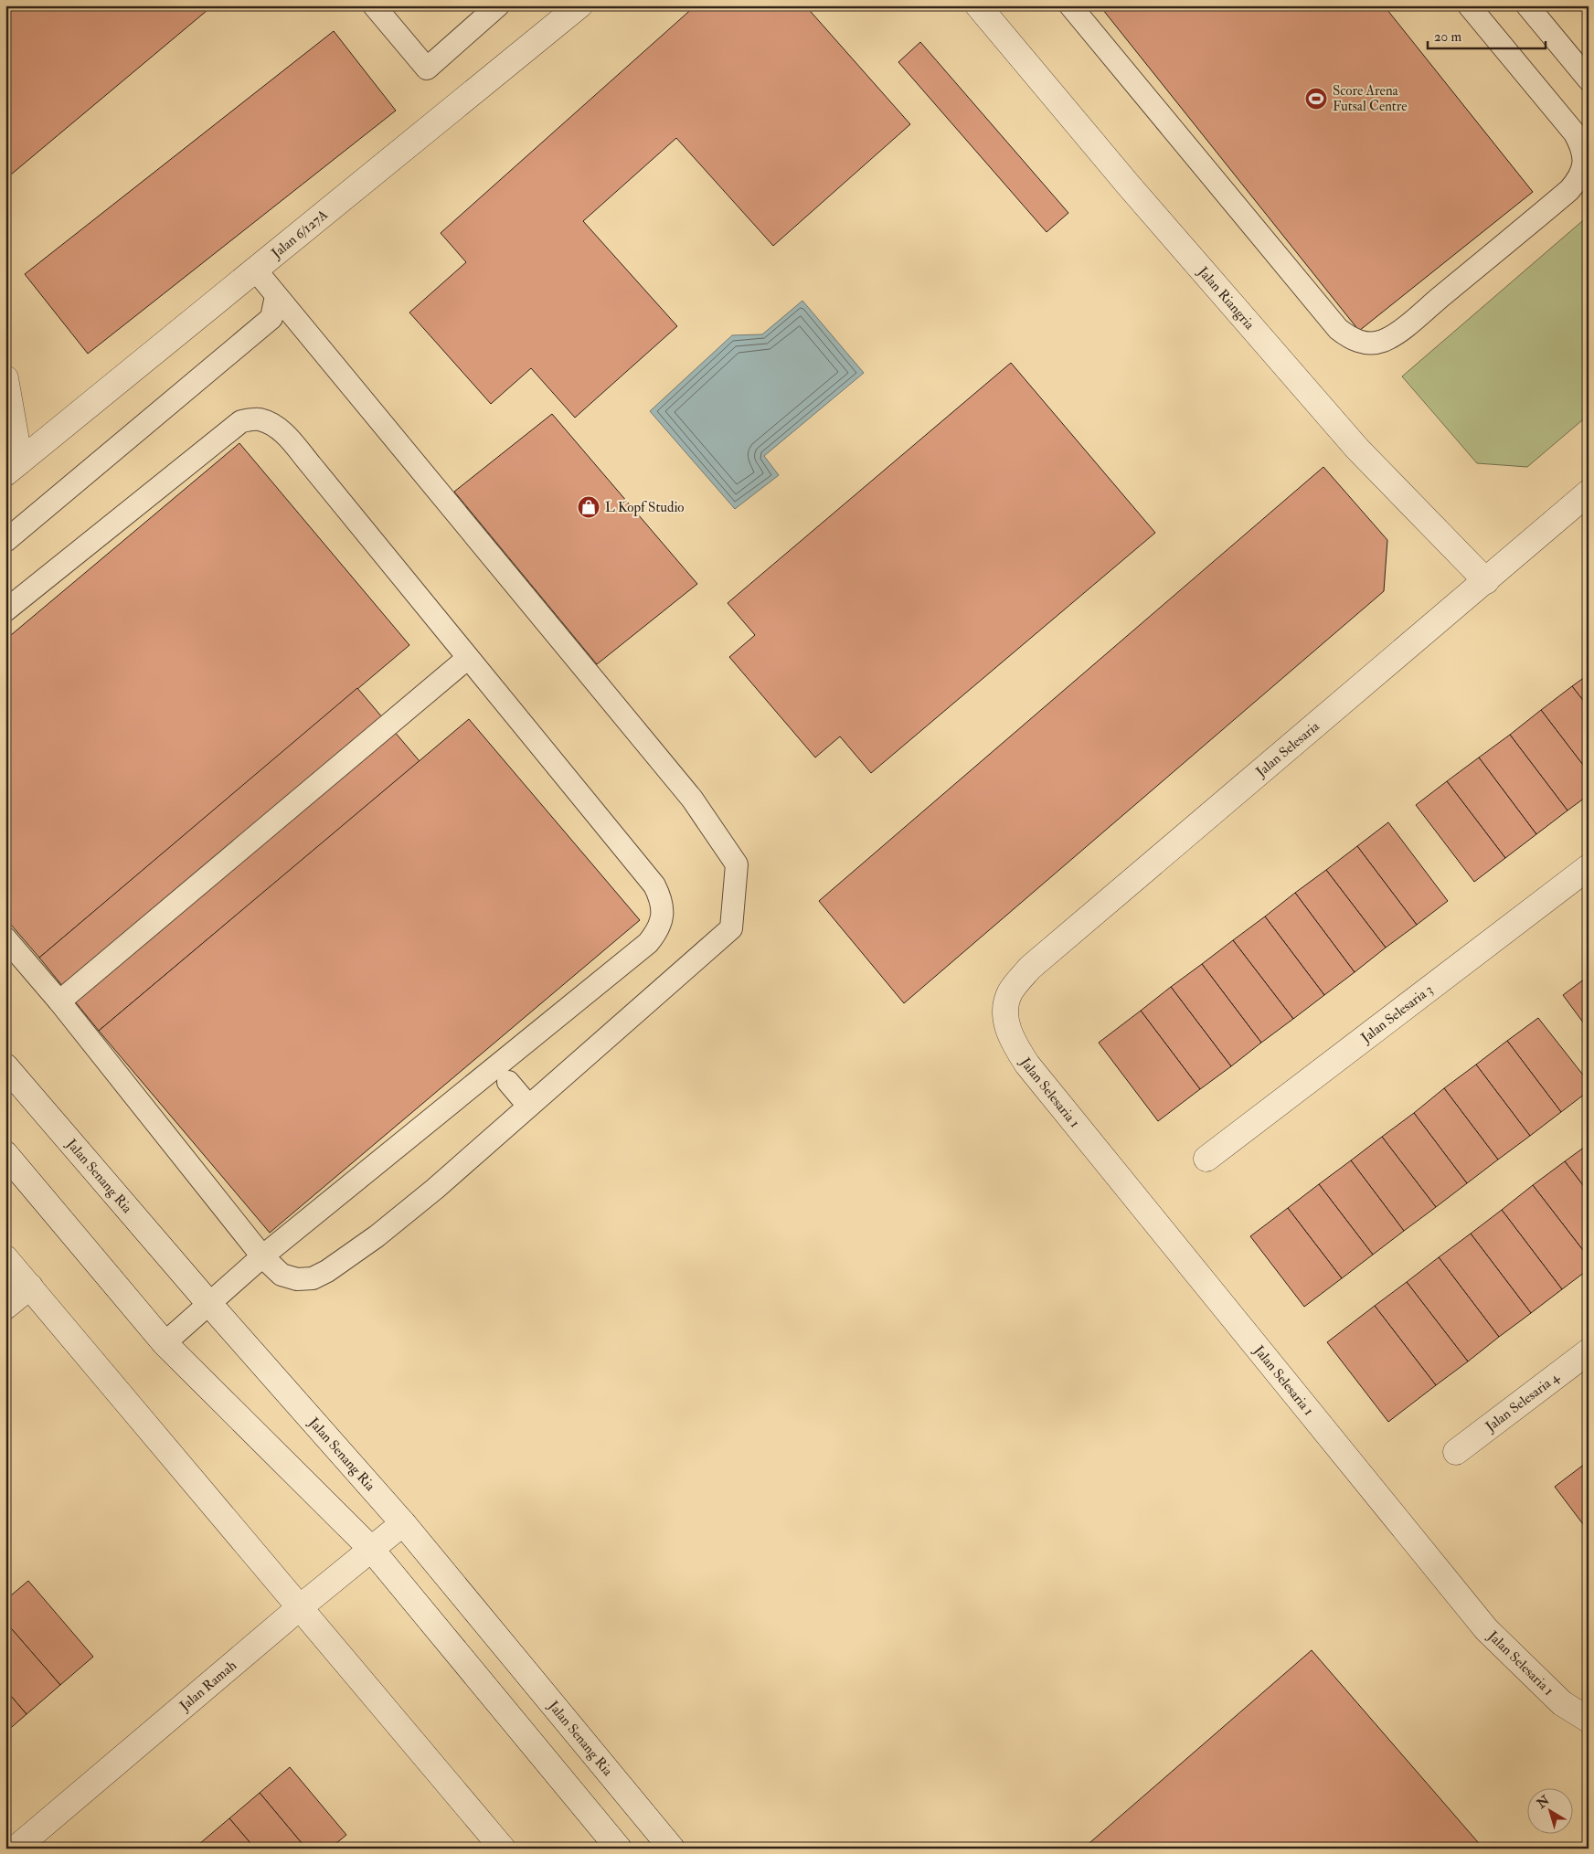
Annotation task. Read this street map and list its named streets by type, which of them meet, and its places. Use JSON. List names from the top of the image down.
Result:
{
  "streets": {
    "street": [
      "Jalan 6/127A",
      "Jalan Riangria",
      "Jalan Selesaria",
      "Jalan Selesaria 3",
      "Jalan Selesaria 1",
      "Jalan Senang Ria",
      "Jalan Selesaria 4",
      "Jalan Ramah"
    ]
  },
  "crossings": [
    ["Jalan Riangria", "Jalan Selesaria"],
    ["Jalan Selesaria", "Jalan Selesaria 1"],
    ["Jalan Senang Ria", "Jalan Ramah"]
  ],
  "places": {
    "sports": ["Score Arena Futsal Centre"],
    "shop": ["L Kopf Studio"]
  },
  "scale_bar": "20 m",
  "north": "top left"
}
